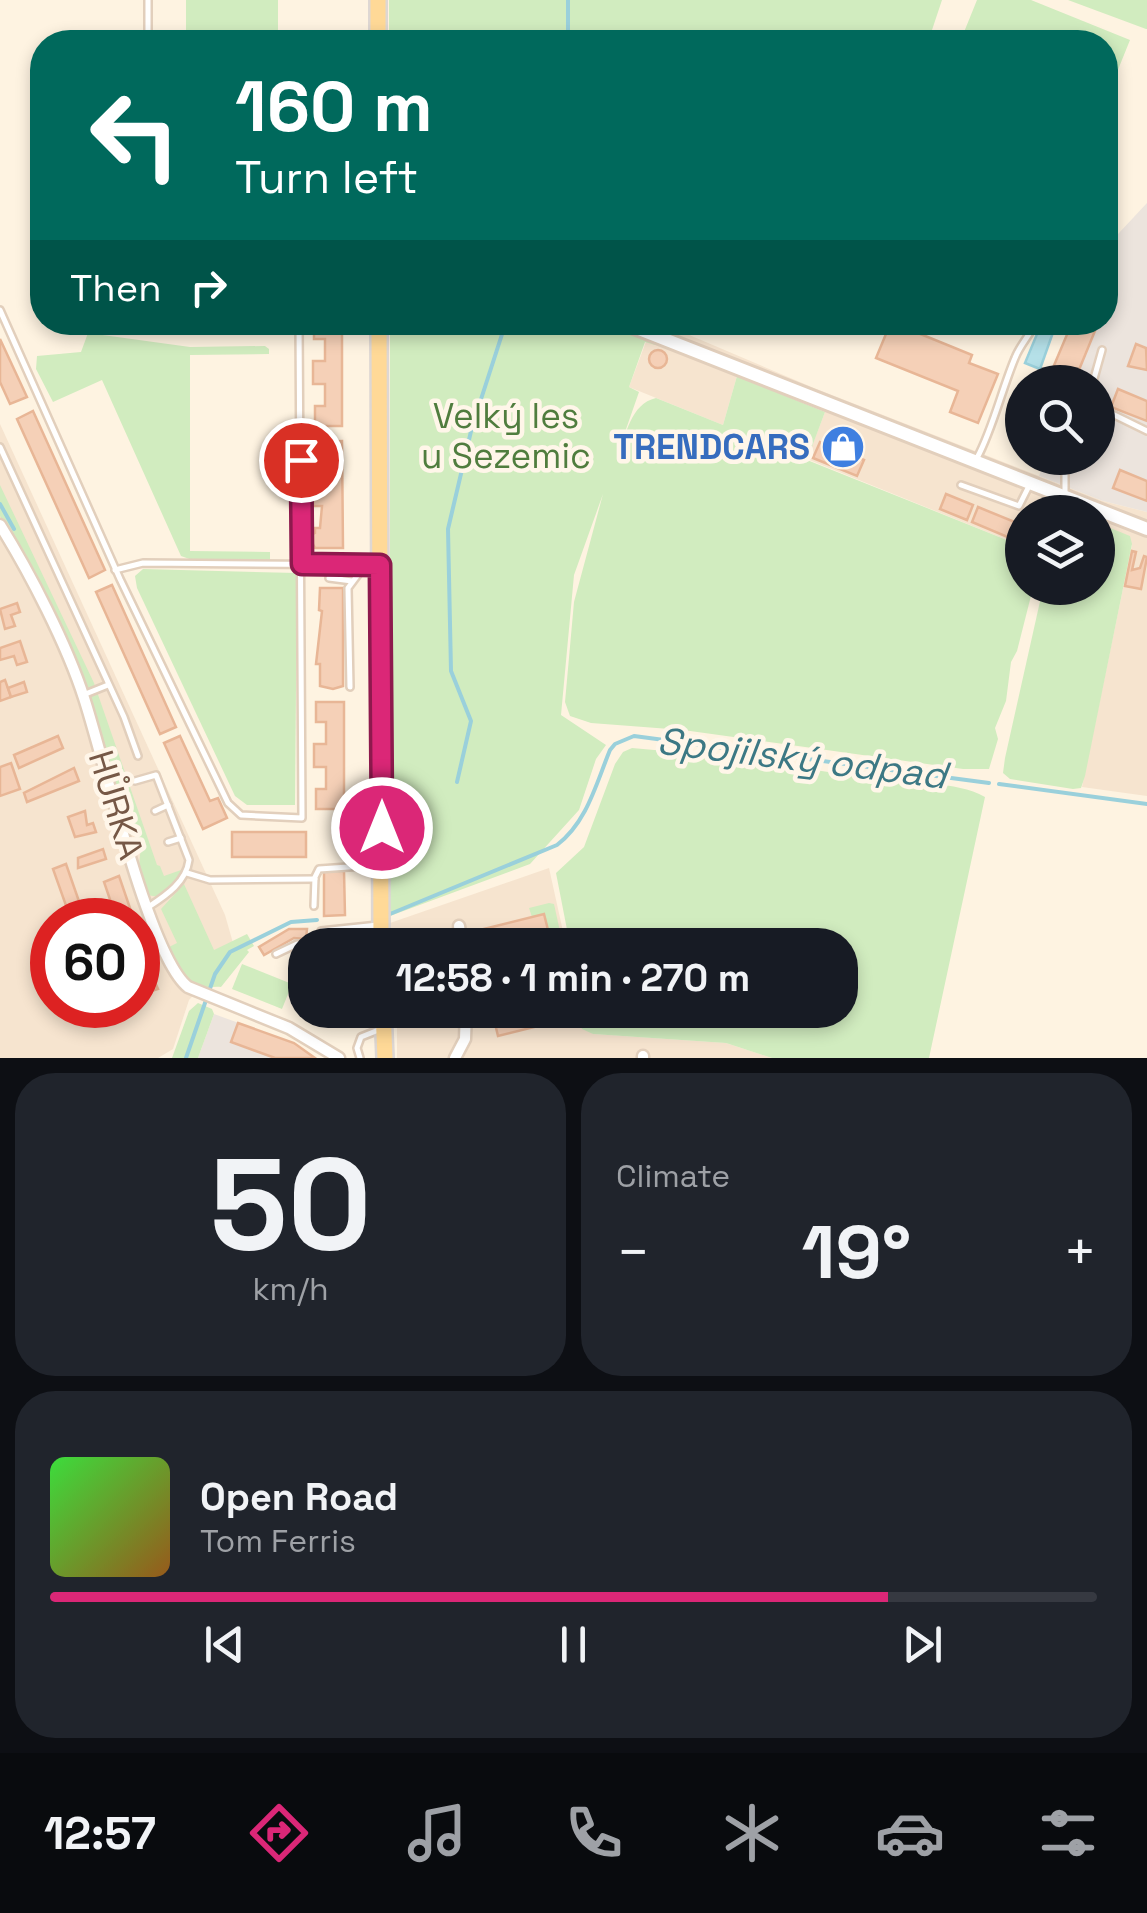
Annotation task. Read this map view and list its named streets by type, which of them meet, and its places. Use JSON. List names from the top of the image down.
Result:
{
  "streets": {
    "street": ["HŮRKA"]
  },
  "water": ["Spojilský odpad"],
  "parks": ["Velký les u Sezemic"],
  "places": {
    "shop": ["TRENDCARS"]
  },
  "page": {
    "turn": ["160 m", "Turn left"],
    "then": "Then",
    "limit": "60",
    "trip": "12:58 · 1 min · 270 m",
    "tile": [
      ["50", "km/h"],
      "Climate"
    ],
    "heat": ["−", "19°", "+"],
    "song": ["Open Road", "Tom Ferris"],
    "tabs": "12:57"
  }
}
